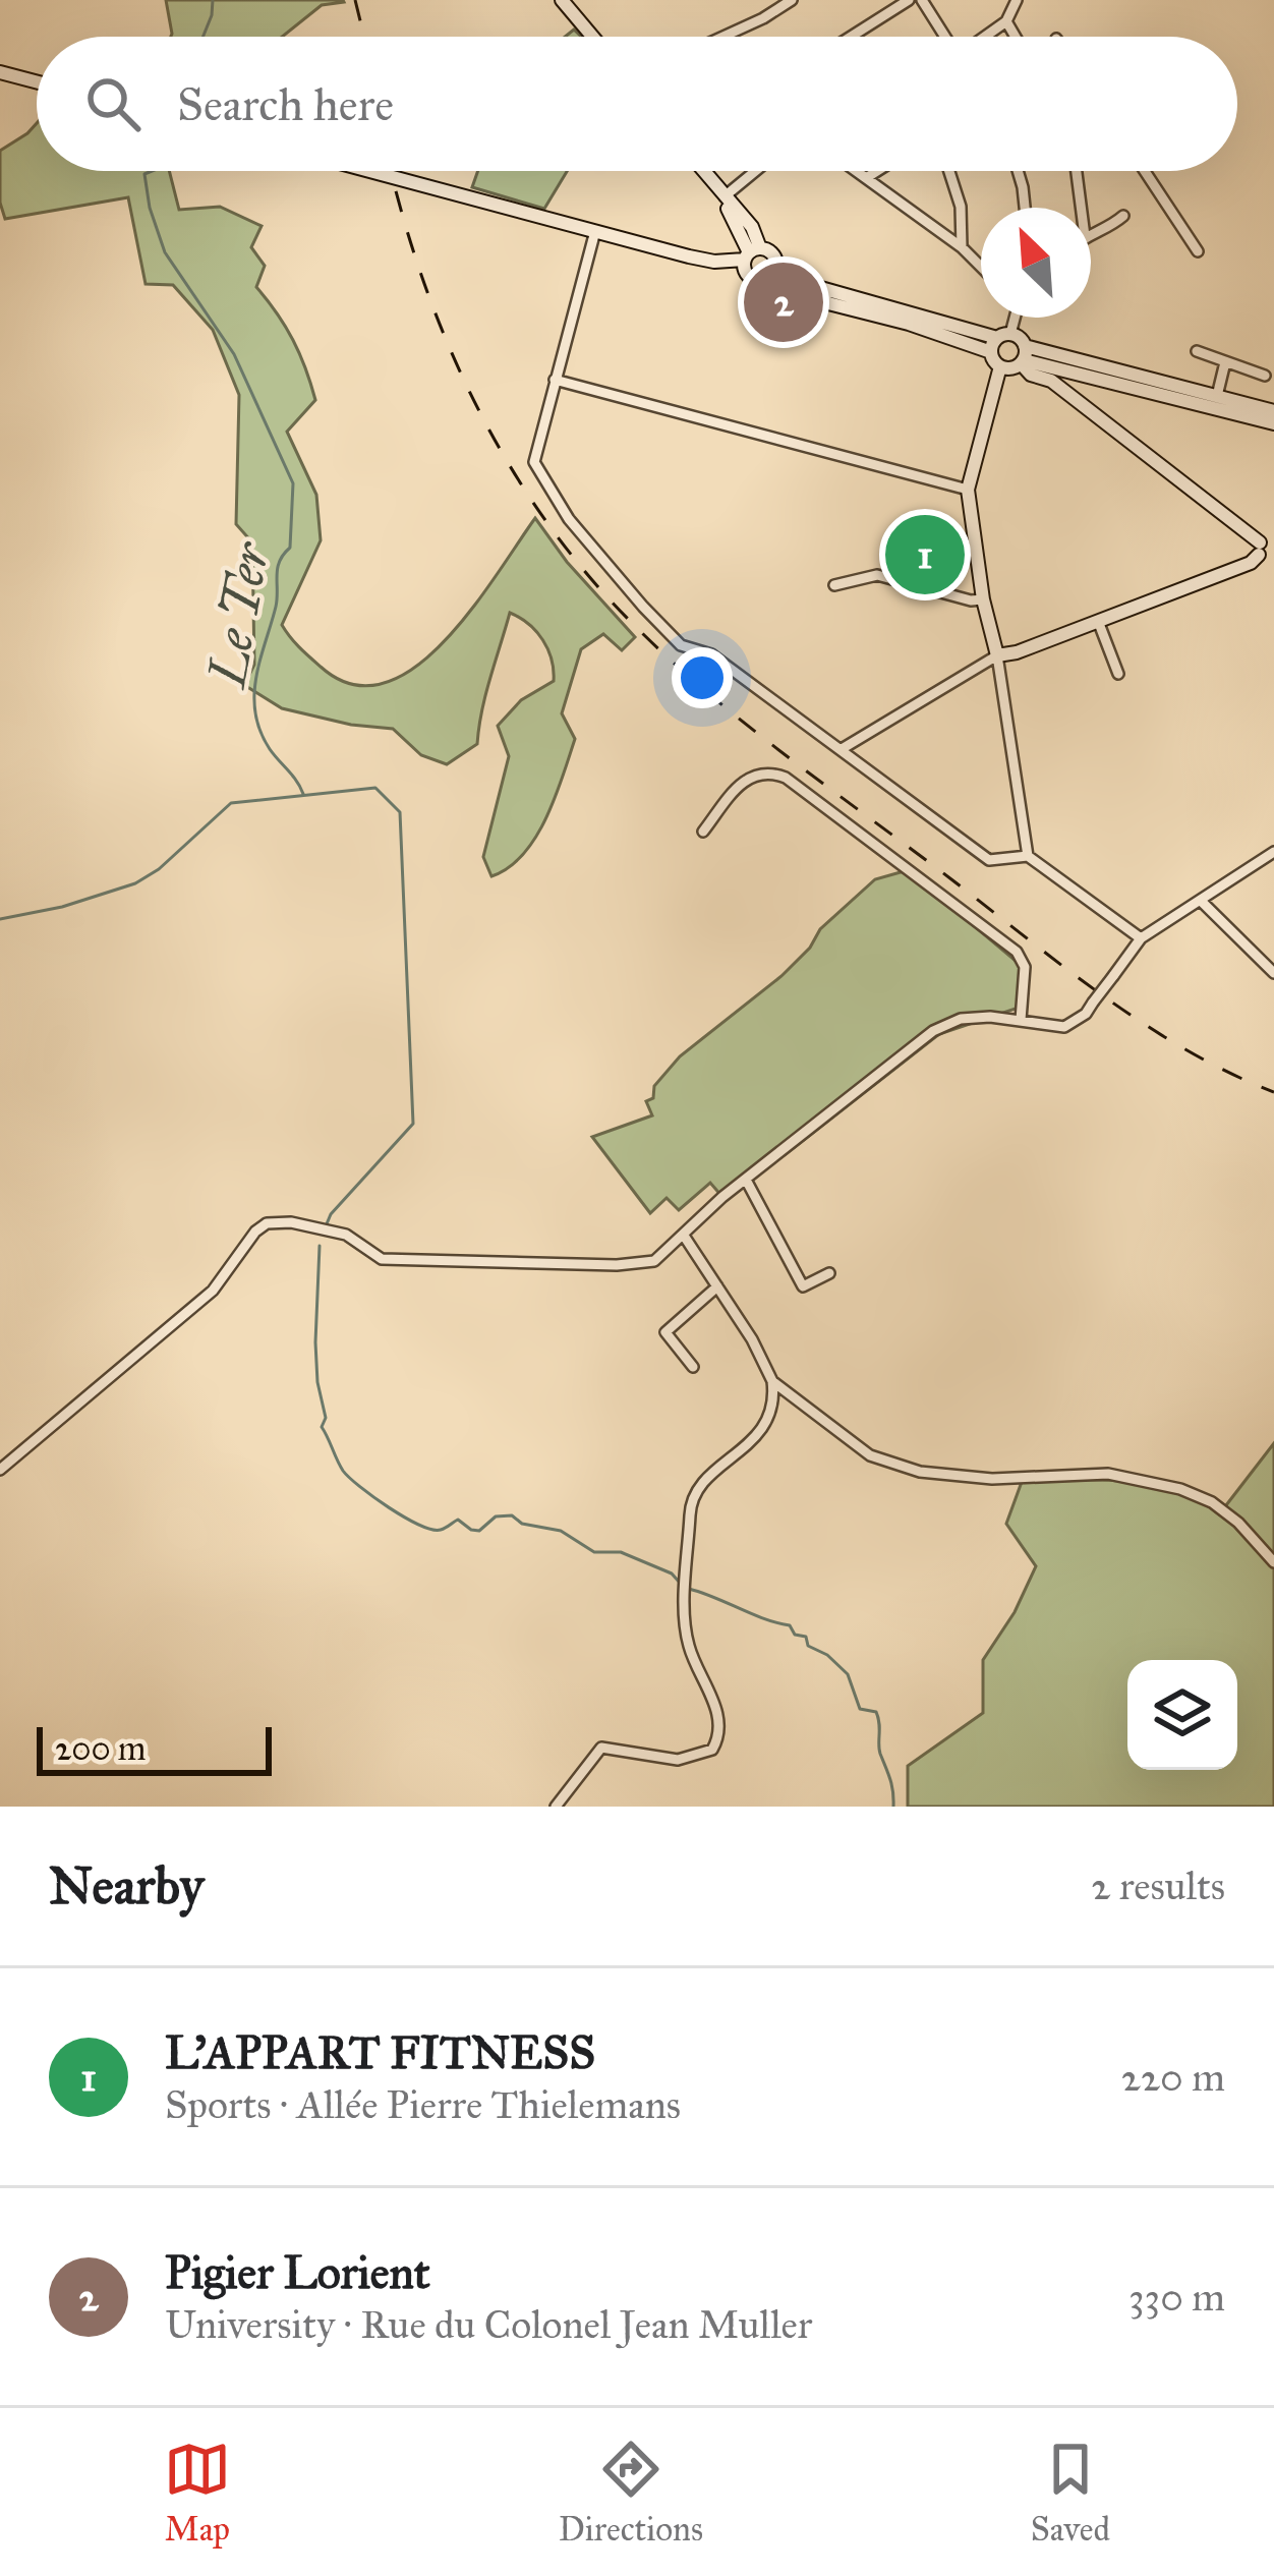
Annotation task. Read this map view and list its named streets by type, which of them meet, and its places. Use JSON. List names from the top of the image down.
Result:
{
  "water": ["Le Ter"],
  "scale_bar": "200 m",
  "north": "top left",
  "page": {
    "search": "Search here",
    "pins": ["2", "1"],
    "scale": "200 m",
    "heading": ["Nearby", "2 results"],
    "list": [
      {
        "mark": "1",
        "name": "L'APPART FITNESS",
        "note": "Sports · Allée Pierre Thielemans",
        "value": "220 m"
      },
      {
        "mark": "2",
        "name": "Pigier Lorient",
        "note": "University · Rue du Colonel Jean Muller",
        "value": "330 m"
      }
    ],
    "nav": ["Map", "Directions", "Saved"]
  }
}
